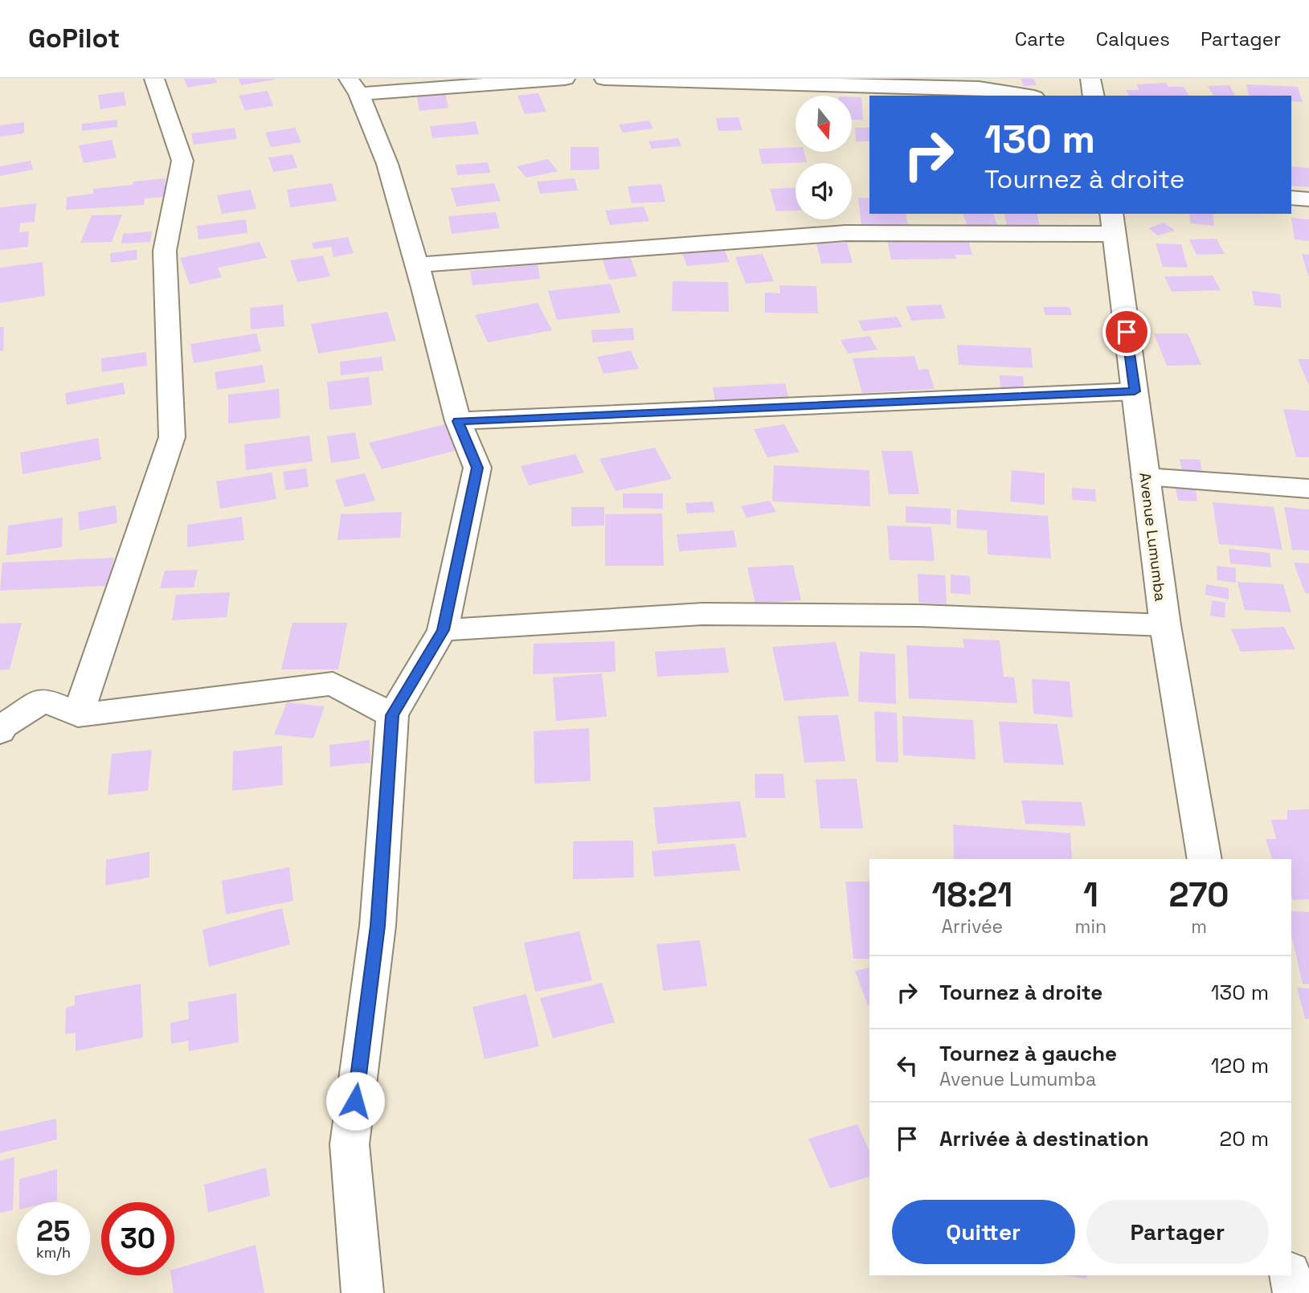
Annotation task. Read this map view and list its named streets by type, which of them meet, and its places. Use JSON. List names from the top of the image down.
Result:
{
  "streets": {
    "street": ["Avenue Lumumba"]
  },
  "north": "bottom",
  "page": {
    "header": "GoPilot",
    "nav": ["Carte", "Calques", "Partager"],
    "turn": ["130 m", "Tournez à droite"],
    "eta": [
      "18:21",
      "Arrivée",
      "1",
      "min",
      "270",
      "m"
    ],
    "list": [
      {
        "name": "Tournez à droite",
        "value": "130 m"
      },
      {
        "name": "Tournez à gauche",
        "note": "Avenue Lumumba",
        "value": "120 m"
      },
      {
        "name": "Arrivée à destination",
        "value": "20 m"
      }
    ],
    "buttons": ["Quitter", "Partager"],
    "speed": "25 km/h",
    "limit": "30"
  }
}
